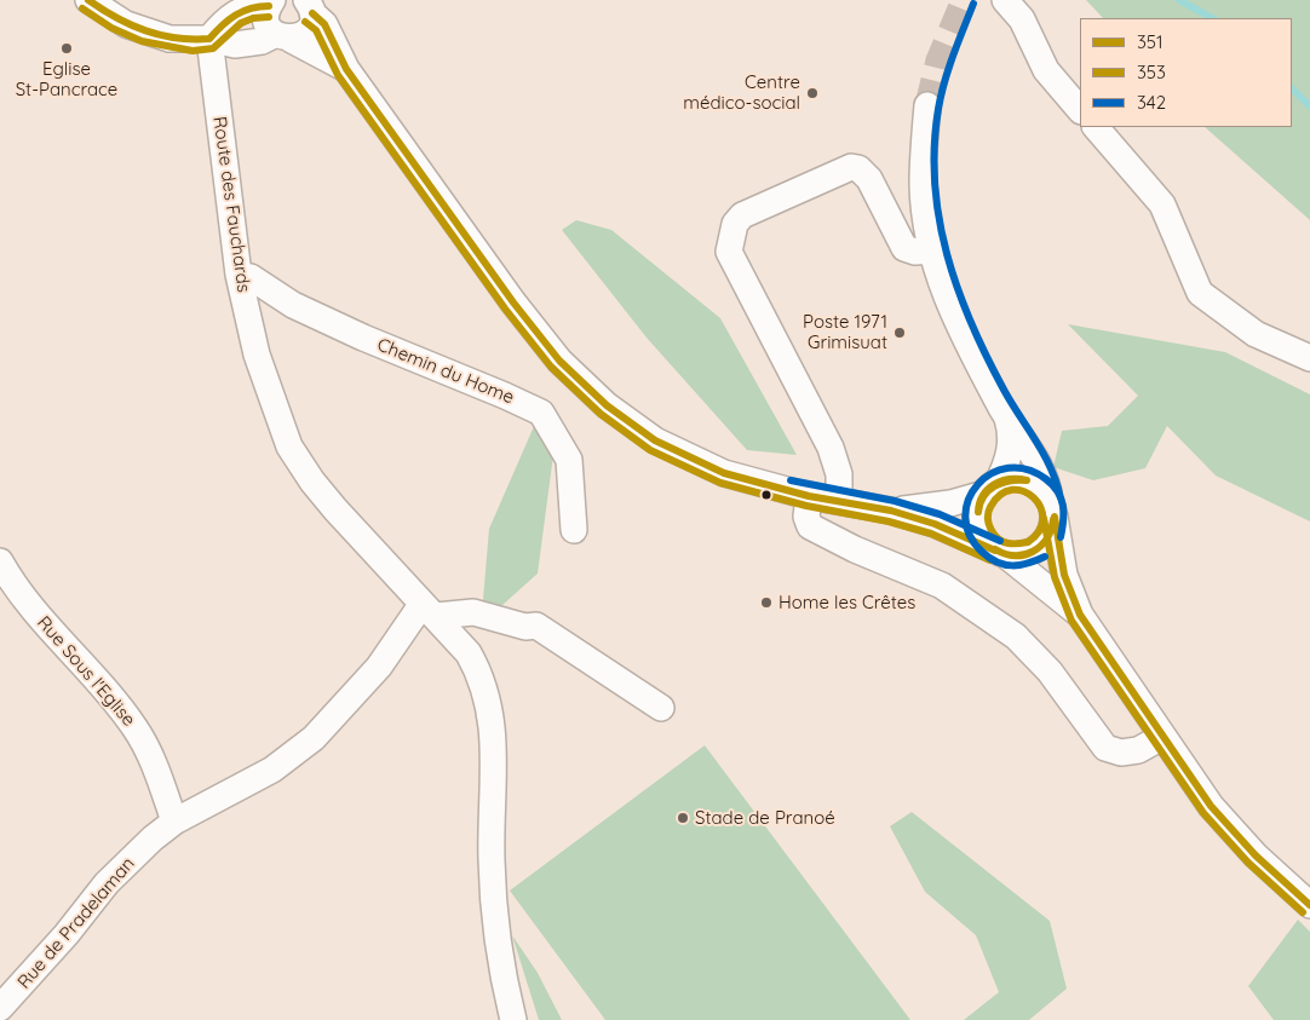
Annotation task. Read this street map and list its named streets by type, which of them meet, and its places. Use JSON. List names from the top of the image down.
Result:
{
  "streets": {
    "street": [
      "Route des Fauchards",
      "Chemin du Home",
      "Rue Sous l'Eglise",
      "Rue de Pradelaman"
    ]
  },
  "crossings": [
    ["Route des Fauchards", "Chemin du Home"],
    ["Route des Fauchards", "Rue de Pradelaman"],
    ["Rue Sous l'Eglise", "Rue de Pradelaman"]
  ],
  "places": [
    "Eglise St-Pancrace",
    "Centre médico-social",
    "Poste 1971 Grimisuat",
    "Home les Crêtes",
    "Stade de Pranoé"
  ],
  "lines": ["transit line 351", "transit line 342", "transit line 353"],
  "legend": ["351", "353", "342"]
}
